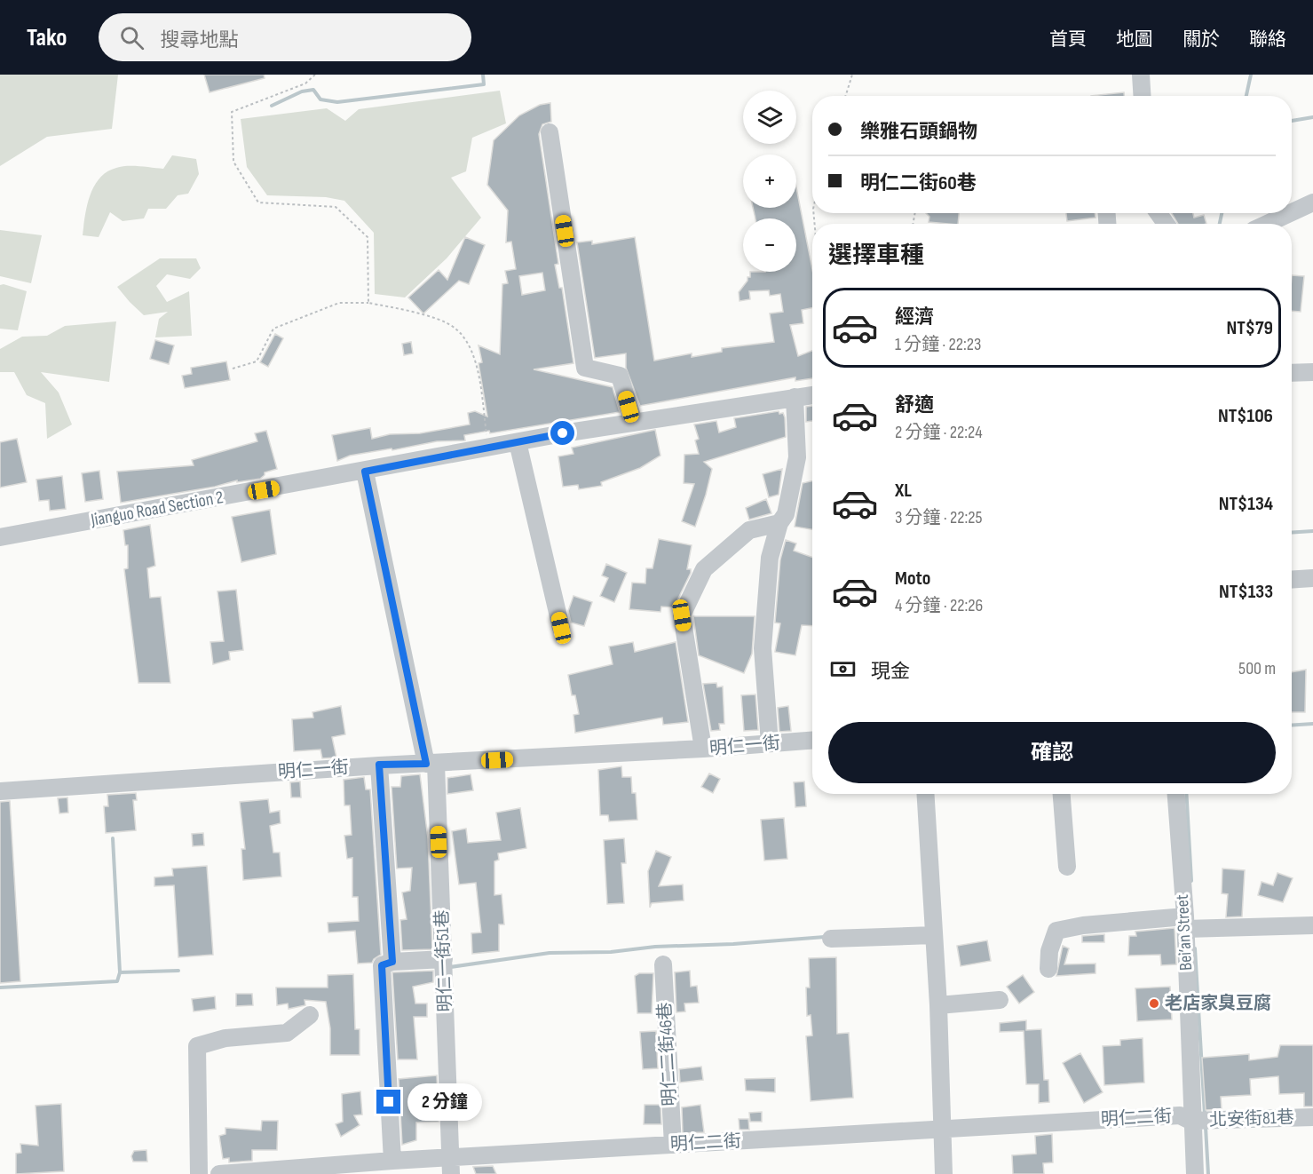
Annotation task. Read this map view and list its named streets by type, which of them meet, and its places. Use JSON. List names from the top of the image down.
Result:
{
  "streets": {
    "street": [
      "Jianguo Road Section 2",
      "明仁一街",
      "Bei’an Street",
      "明仁一街51巷",
      "明仁二街46巷",
      "明仁二街",
      "北安街81巷"
    ]
  },
  "crossings": [
    ["Jianguo Road Section 2", "明仁一街51巷"],
    ["明仁一街", "明仁一街51巷"],
    ["Bei’an Street", "明仁二街"],
    ["Bei’an Street", "北安街81巷"],
    ["明仁一街51巷", "明仁二街"],
    ["明仁二街46巷", "明仁二街"],
    ["明仁二街", "北安街81巷"]
  ],
  "places": ["老店家臭豆腐"],
  "page": {
    "header": "Tako",
    "search": "搜尋地點",
    "nav": [
      "首頁",
      "地圖",
      "關於",
      "聯絡"
    ],
    "map_buttons": ["+", "−"],
    "banner": ["樂雅石頭鍋物", "明仁二街60巷"],
    "heading": "選擇車種",
    "list": [
      {
        "name": "經濟",
        "note": "1 分鐘 · 22:23",
        "value": "NT$79"
      },
      {
        "name": "舒適",
        "note": "2 分鐘 · 22:24",
        "value": "NT$106"
      },
      {
        "name": "XL",
        "note": "3 分鐘 · 22:25",
        "value": "NT$134"
      },
      {
        "name": "Moto",
        "note": "4 分鐘 · 22:26",
        "value": "NT$133"
      }
    ],
    "pay": ["現金", "500 m"],
    "buttons": "確認",
    "bubble": "2 分鐘"
  }
}
